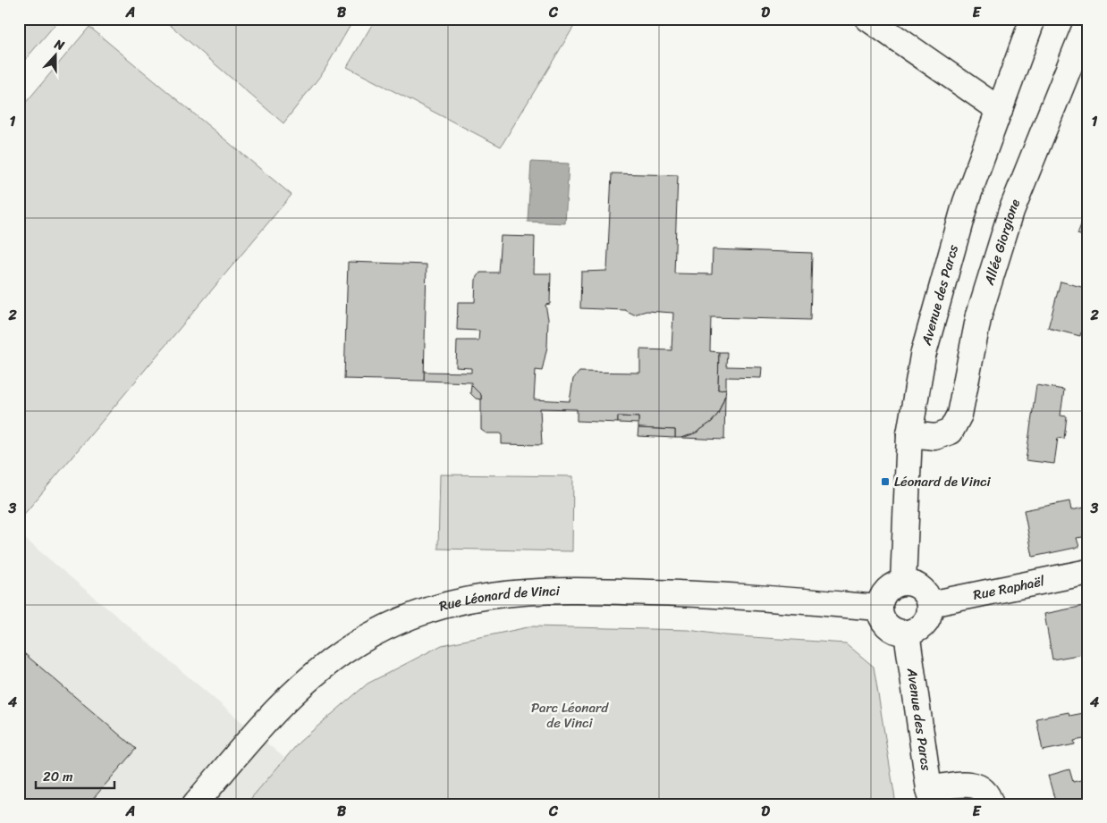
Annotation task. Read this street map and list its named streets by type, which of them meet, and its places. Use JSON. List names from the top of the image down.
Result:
{
  "streets": {
    "street": [
      "Allée Giorgione",
      "Avenue des Parcs",
      "Rue Raphaël",
      "Rue Léonard de Vinci"
    ]
  },
  "crossings": [
    ["Allée Giorgione", "Avenue des Parcs"],
    ["Avenue des Parcs", "Rue Raphaël"],
    ["Avenue des Parcs", "Rue Léonard de Vinci"],
    ["Rue Raphaël", "Rue Léonard de Vinci"]
  ],
  "parks": ["Parc Léonard de Vinci"],
  "places": {
    "transit": ["Léonard de Vinci"]
  },
  "scale_bar": "20 m",
  "north": "top",
  "grid": {
    "columns": [
      "A",
      "B",
      "C",
      "D",
      "E"
    ],
    "rows": [
      "1",
      "2",
      "3",
      "4"
    ]
  }
}
